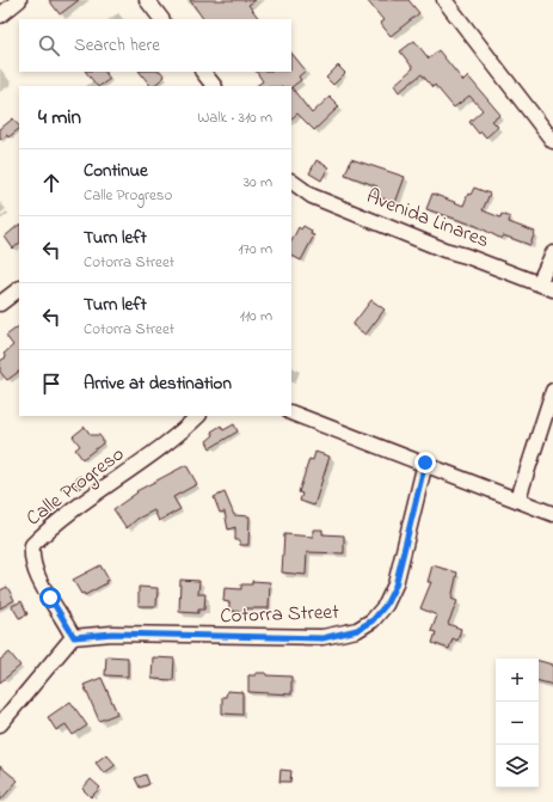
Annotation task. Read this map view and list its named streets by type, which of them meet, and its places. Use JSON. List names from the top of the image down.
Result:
{
  "streets": {
    "street": ["Avenida Linares", "Calle Progreso", "Cotorra Street"]
  },
  "crossings": [
    ["Calle Progreso", "Cotorra Street"]
  ],
  "page": {
    "search": "Search here",
    "heading": ["4 min", "Walk · 310 m"],
    "list": [
      ["Continue", "Calle Progreso", "30 m"],
      ["Turn left", "Cotorra Street", "170 m"],
      ["Turn left", "Cotorra Street", "110 m"],
      "Arrive at destination"
    ],
    "map_buttons": ["+", "−"]
  }
}
